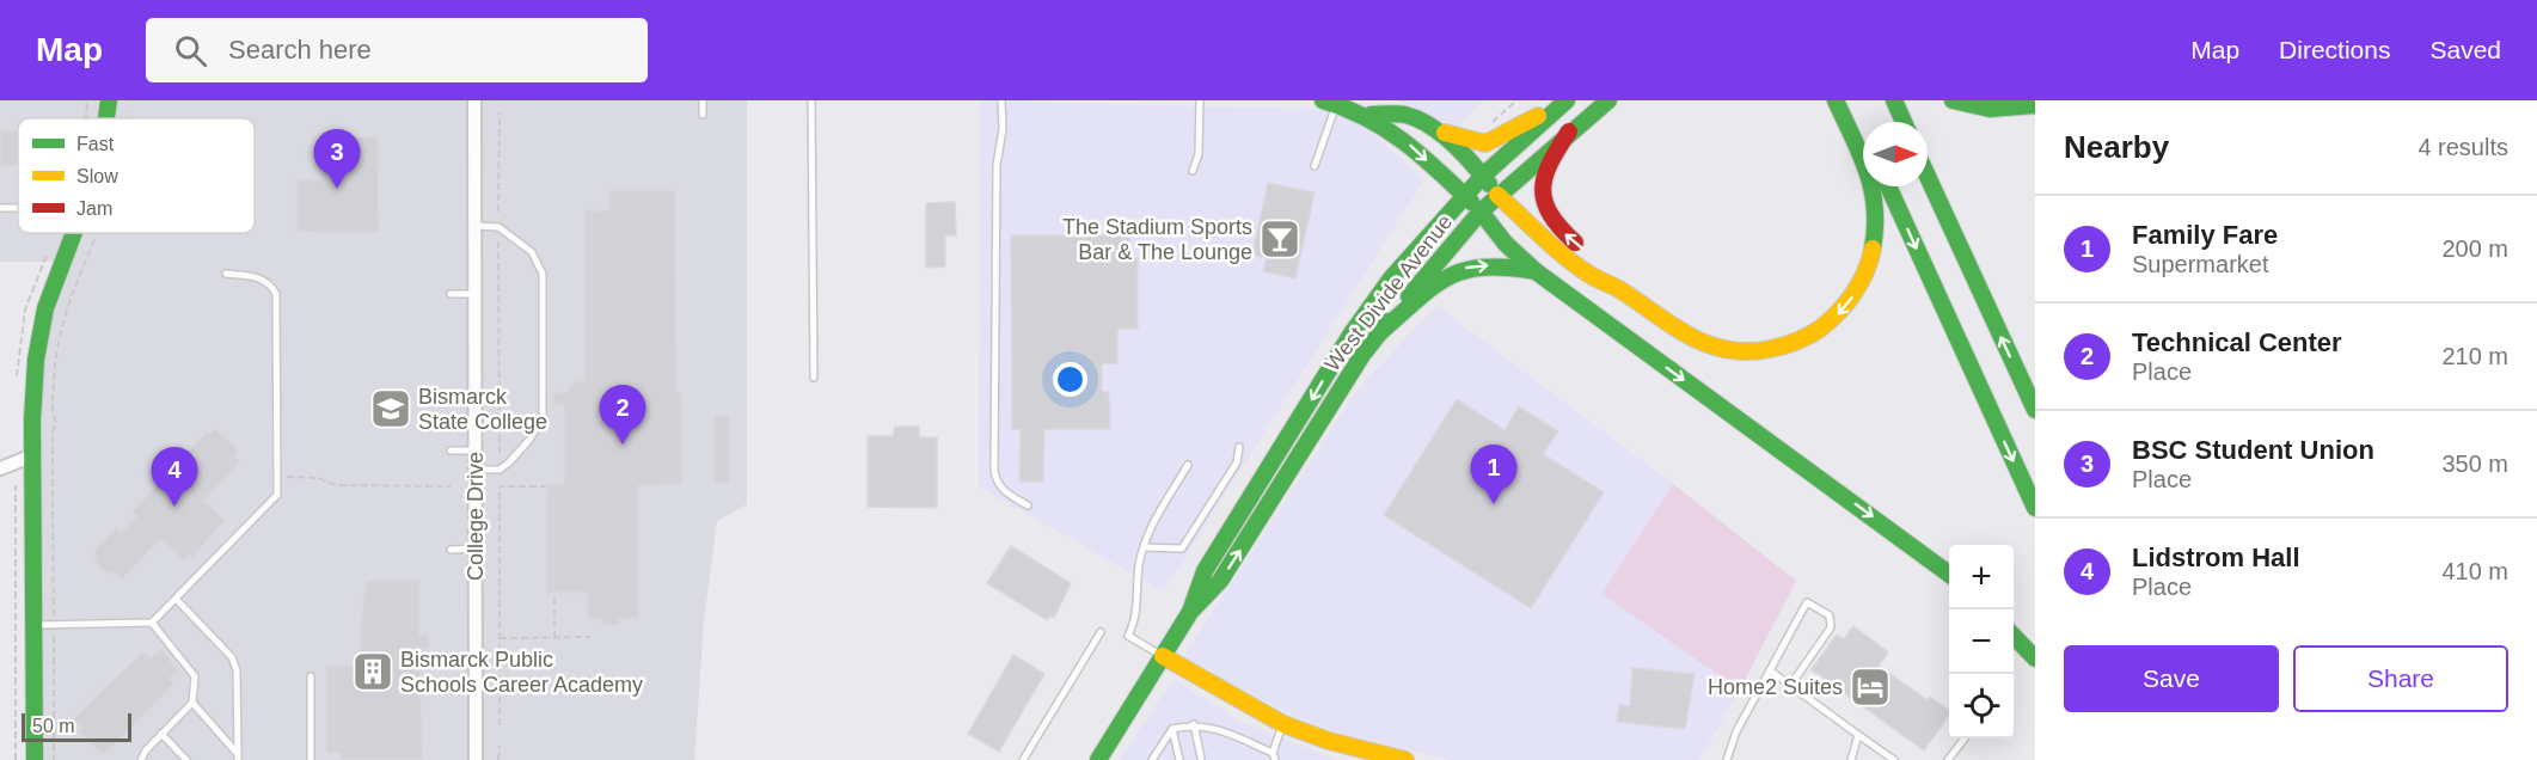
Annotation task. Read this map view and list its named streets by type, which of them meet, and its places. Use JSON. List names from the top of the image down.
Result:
{
  "streets": {
    "main road": ["West Divide Avenue"],
    "street": ["College Drive"]
  },
  "places": {
    "bar": ["The Stadium Sports Bar & The Lounge"],
    "school or university": ["Bismarck State College"],
    "building": ["Bismarck Public Schools Career Academy"],
    "hotel": ["Home2 Suites"]
  },
  "legend": ["Fast", "Slow", "Jam"],
  "scale_bar": "50 m",
  "north": "right",
  "page": {
    "header": "Map",
    "search": "Search here",
    "nav": ["Map", "Directions", "Saved"],
    "heading": ["Nearby", "4 results"],
    "pins": [
      "3",
      "2",
      "1",
      "4"
    ],
    "list": [
      {
        "mark": "1",
        "name": "Family Fare",
        "note": "Supermarket",
        "value": "200 m"
      },
      {
        "mark": "2",
        "name": "Technical Center",
        "note": "Place",
        "value": "210 m"
      },
      {
        "mark": "3",
        "name": "BSC Student Union",
        "note": "Place",
        "value": "350 m"
      },
      {
        "mark": "4",
        "name": "Lidstrom Hall",
        "note": "Place",
        "value": "410 m"
      }
    ],
    "map_buttons": ["+", "−"],
    "buttons": ["Save", "Share"],
    "scale": "50 m"
  }
}
